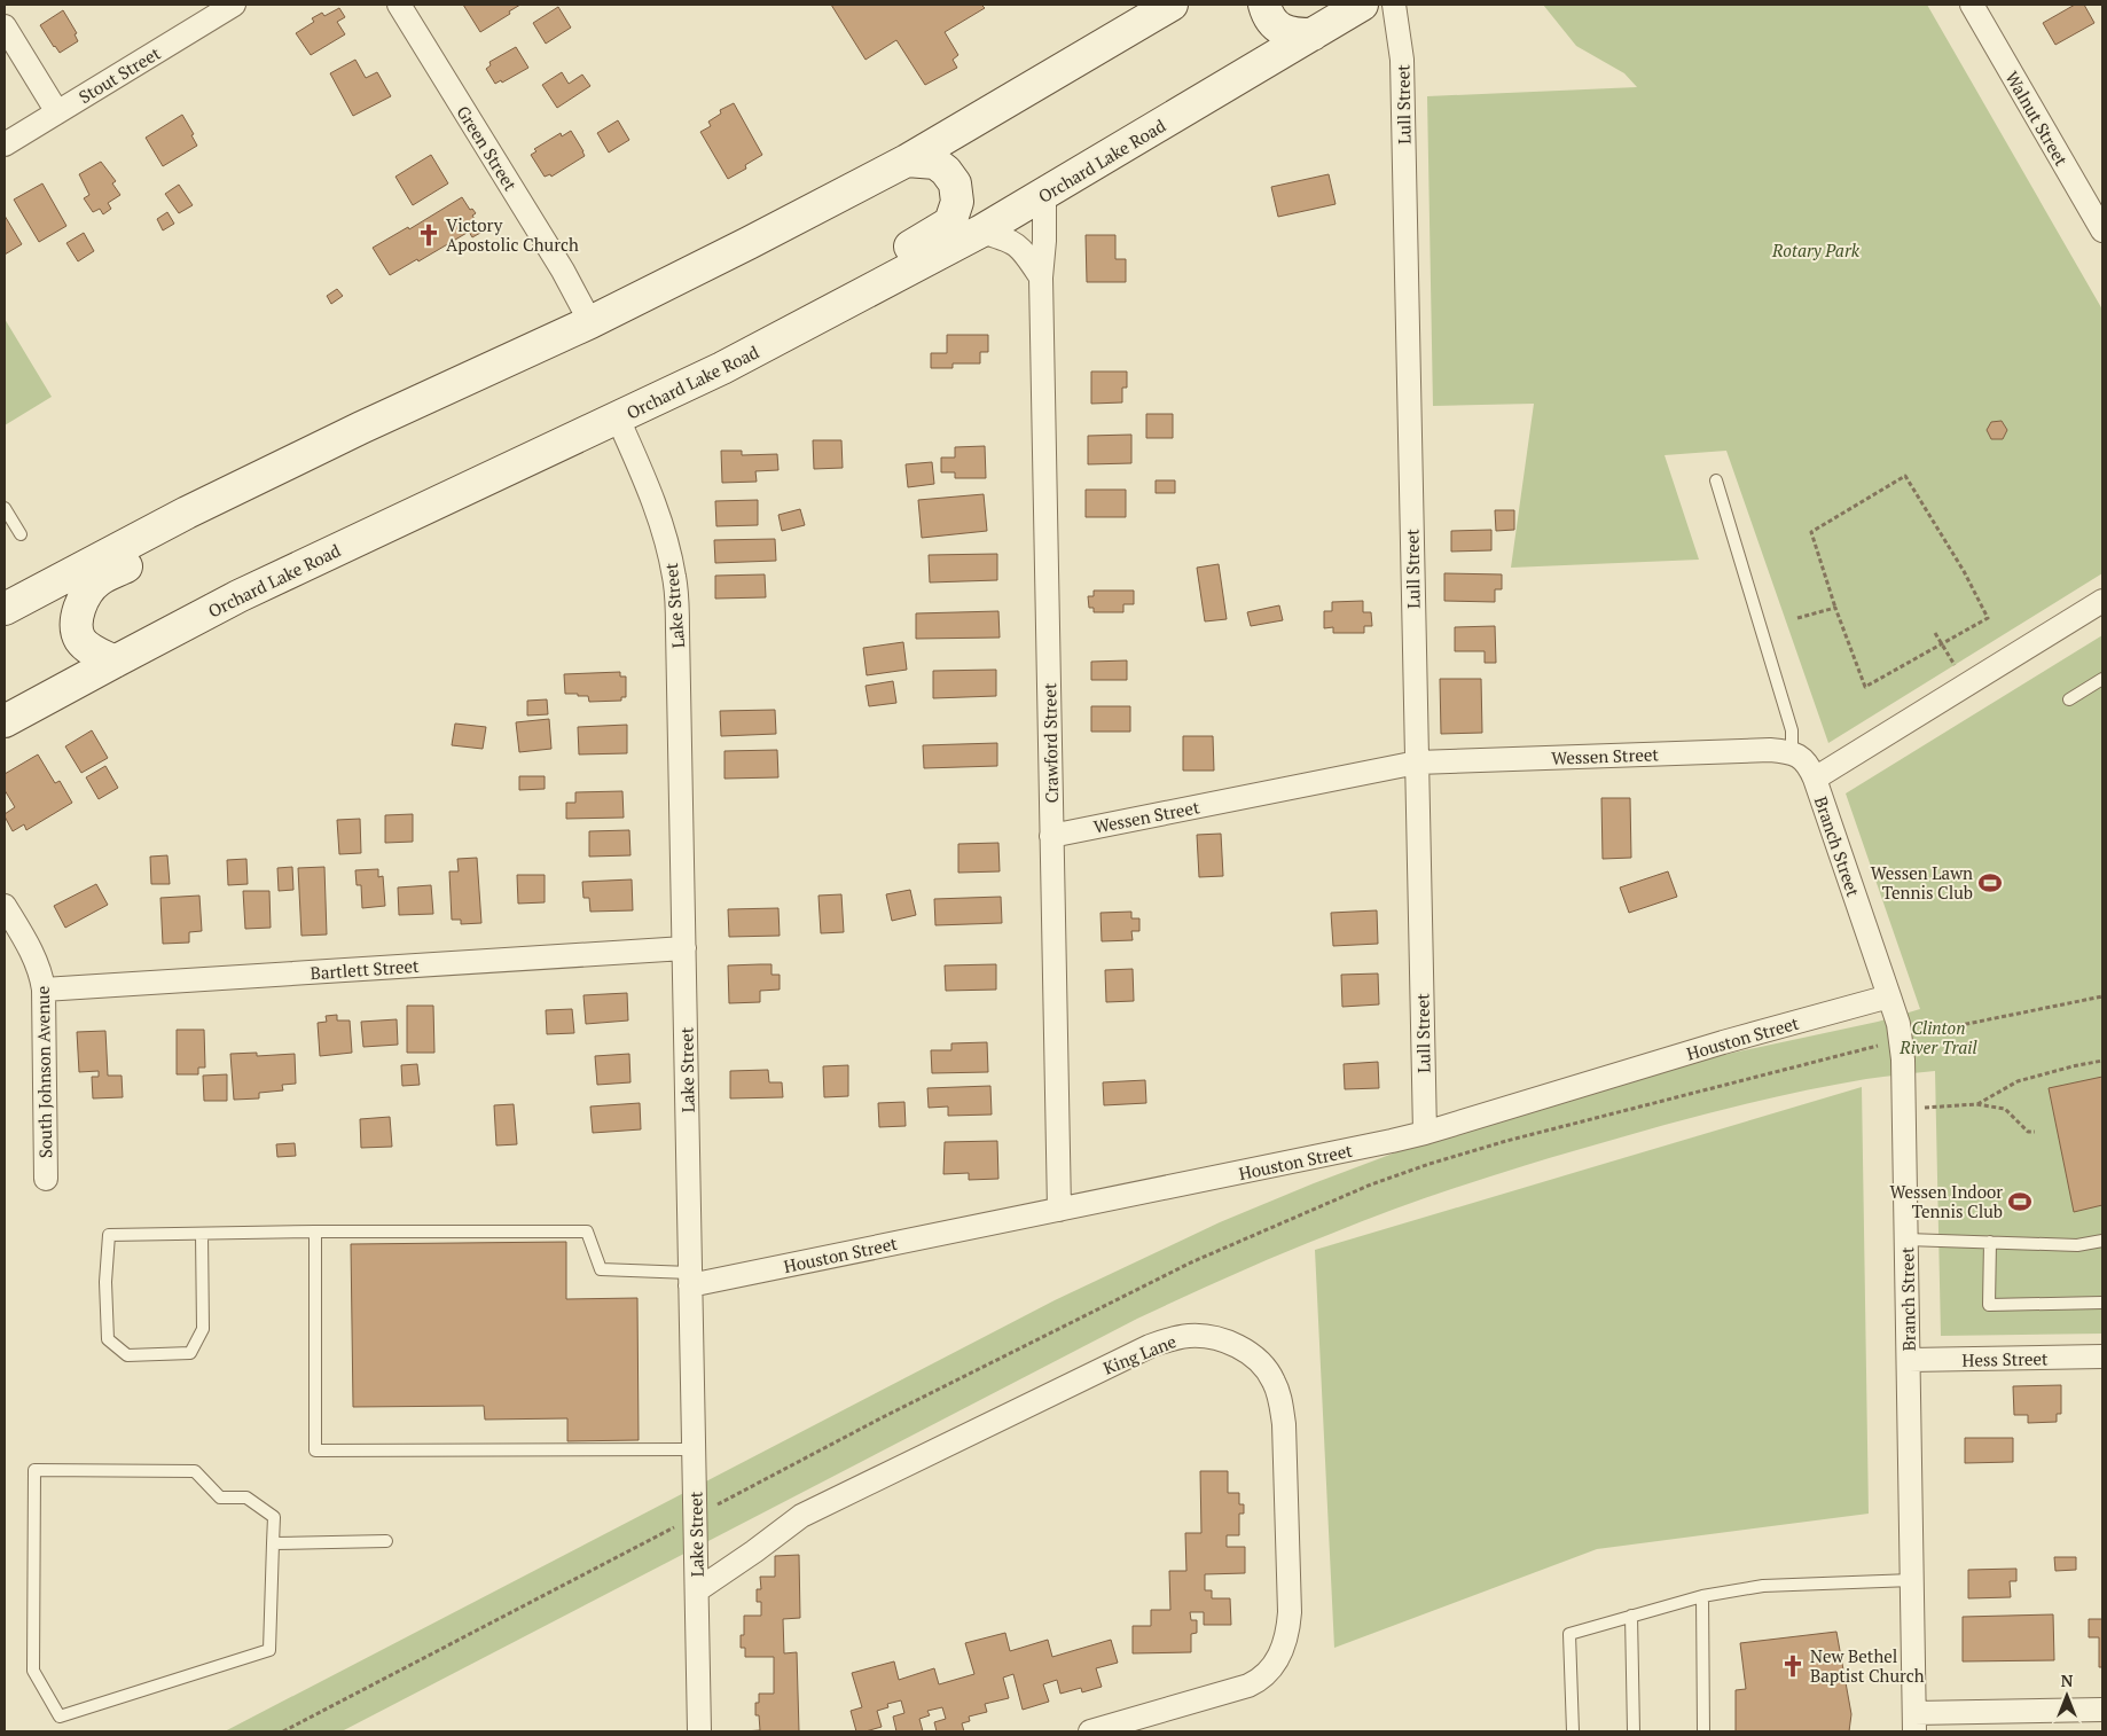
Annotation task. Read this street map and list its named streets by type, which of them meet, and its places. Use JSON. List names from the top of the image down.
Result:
{
  "streets": {
    "main road": ["Orchard Lake Road"],
    "street": [
      "Stout Street",
      "Lull Street",
      "Walnut Street",
      "Green Street",
      "Lake Street",
      "Crawford Street",
      "Wessen Street",
      "Branch Street",
      "Bartlett Street",
      "Houston Street",
      "South Johnson Avenue",
      "King Lane",
      "Hess Street"
    ]
  },
  "crossings": [
    ["Lull Street", "Wessen Street"],
    ["Lull Street", "Houston Street"],
    ["Orchard Lake Road", "Lake Street"],
    ["Orchard Lake Road", "Crawford Street"],
    ["Lake Street", "Bartlett Street"],
    ["Lake Street", "Houston Street"],
    ["Lake Street", "King Lane"],
    ["Crawford Street", "Wessen Street"],
    ["Crawford Street", "Houston Street"],
    ["Branch Street", "Houston Street"],
    ["Branch Street", "Hess Street"],
    ["Bartlett Street", "South Johnson Avenue"]
  ],
  "parks": ["Rotary Park", "Clinton River Trail"],
  "places": {
    "church": ["Victory Apostolic Church", "New Bethel Baptist Church"],
    "sports": ["Wessen Lawn Tennis Club", "Wessen Indoor Tennis Club"]
  },
  "north": "top"
}
